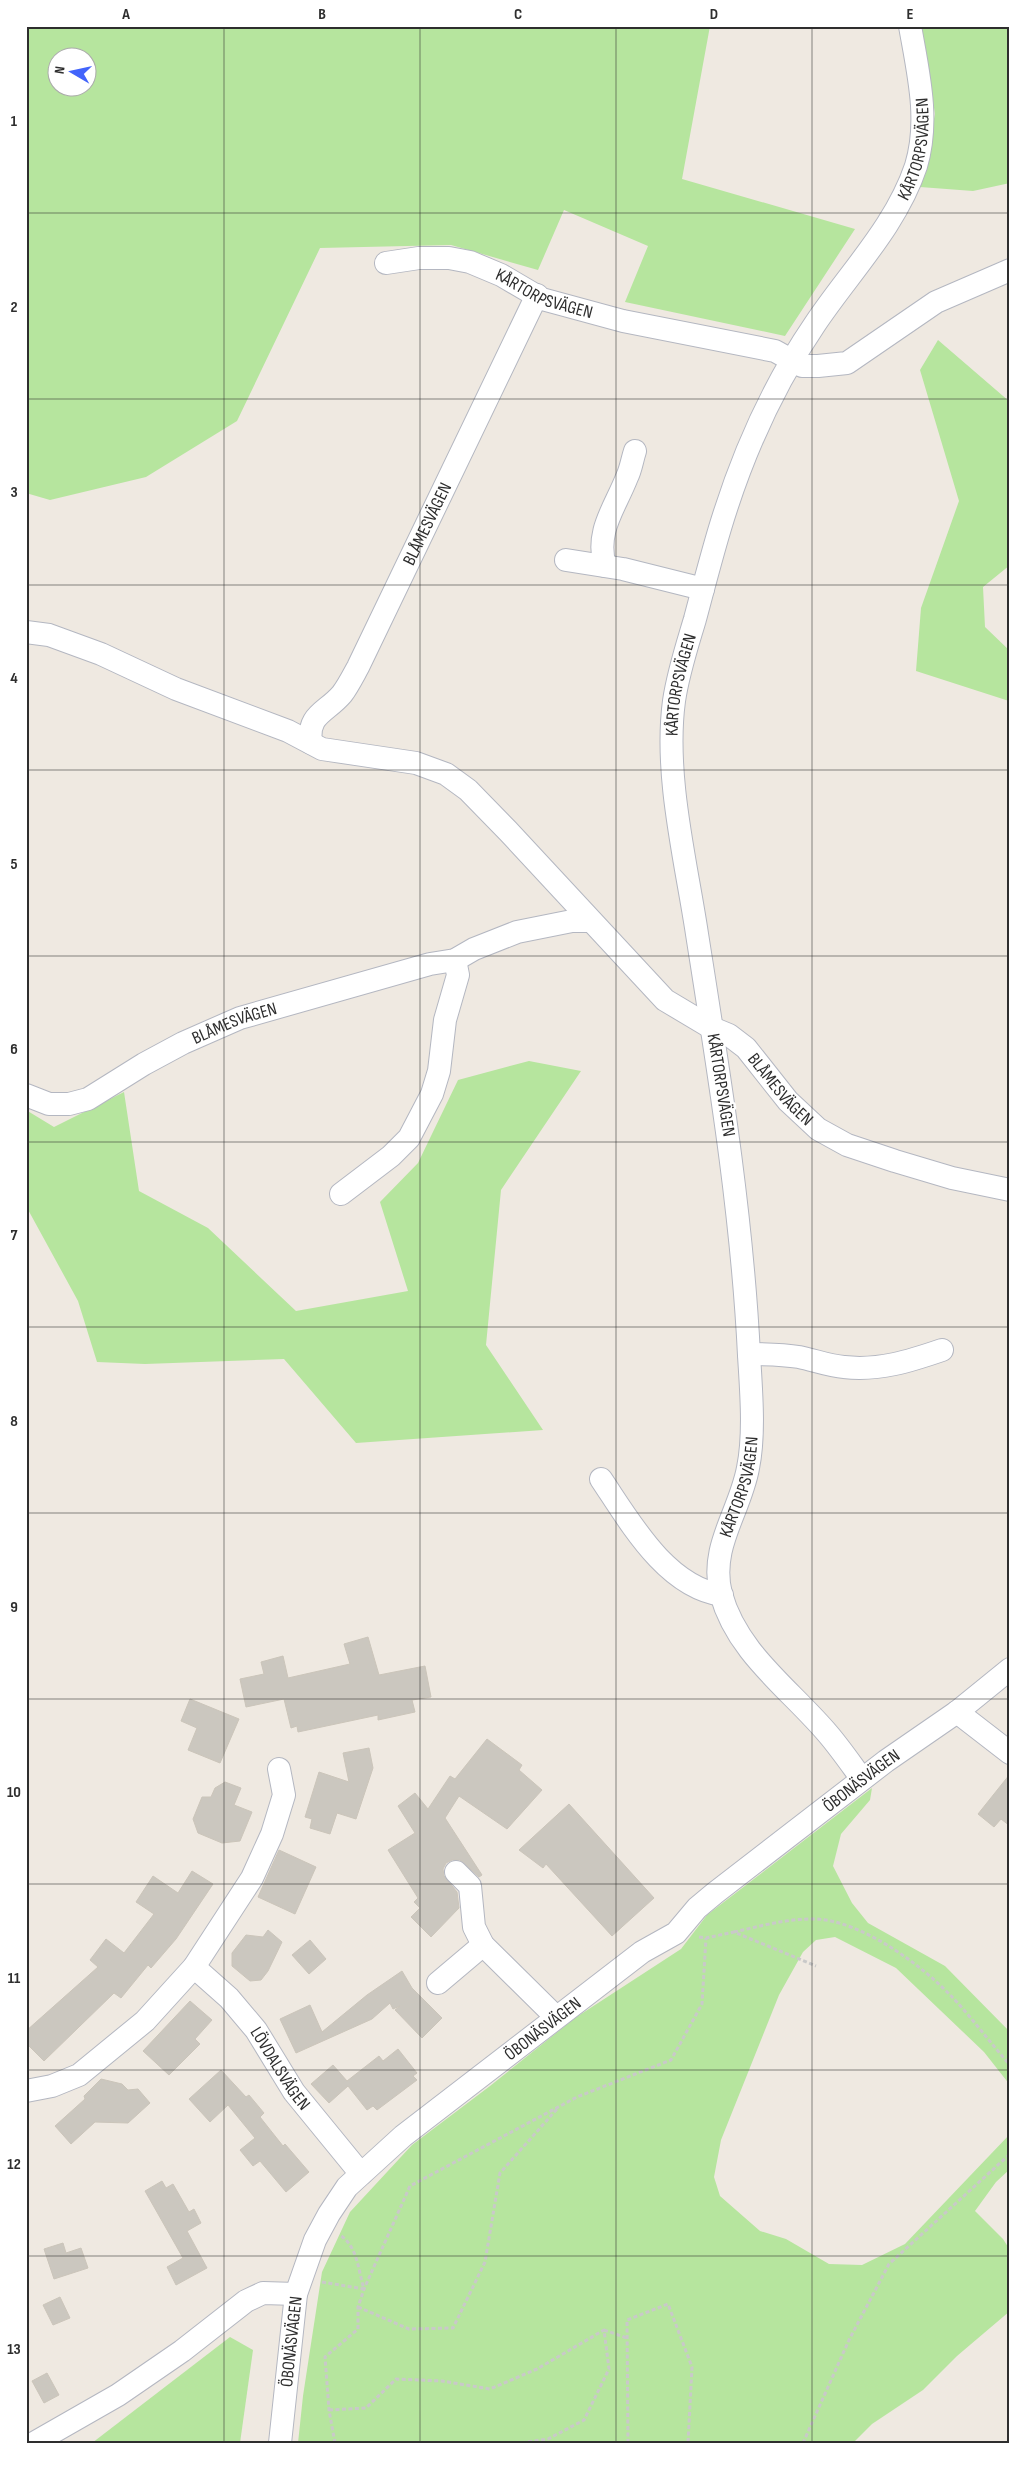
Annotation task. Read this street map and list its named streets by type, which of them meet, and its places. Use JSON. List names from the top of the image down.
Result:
{
  "streets": {
    "street": [
      "KÅRTORPSVÄGEN",
      "BLÅMESVÄGEN",
      "ÖBONÄSVÄGEN",
      "LÖVDALSVÄGEN"
    ]
  },
  "crossings": [
    ["KÅRTORPSVÄGEN", "BLÅMESVÄGEN"],
    ["KÅRTORPSVÄGEN", "ÖBONÄSVÄGEN"],
    ["ÖBONÄSVÄGEN", "LÖVDALSVÄGEN"]
  ],
  "north": "left",
  "grid": {
    "columns": [
      "A",
      "B",
      "C",
      "D",
      "E"
    ],
    "rows": [
      "1",
      "2",
      "3",
      "4",
      "5",
      "6",
      "7",
      "8",
      "9",
      "10",
      "11",
      "12",
      "13"
    ]
  }
}
